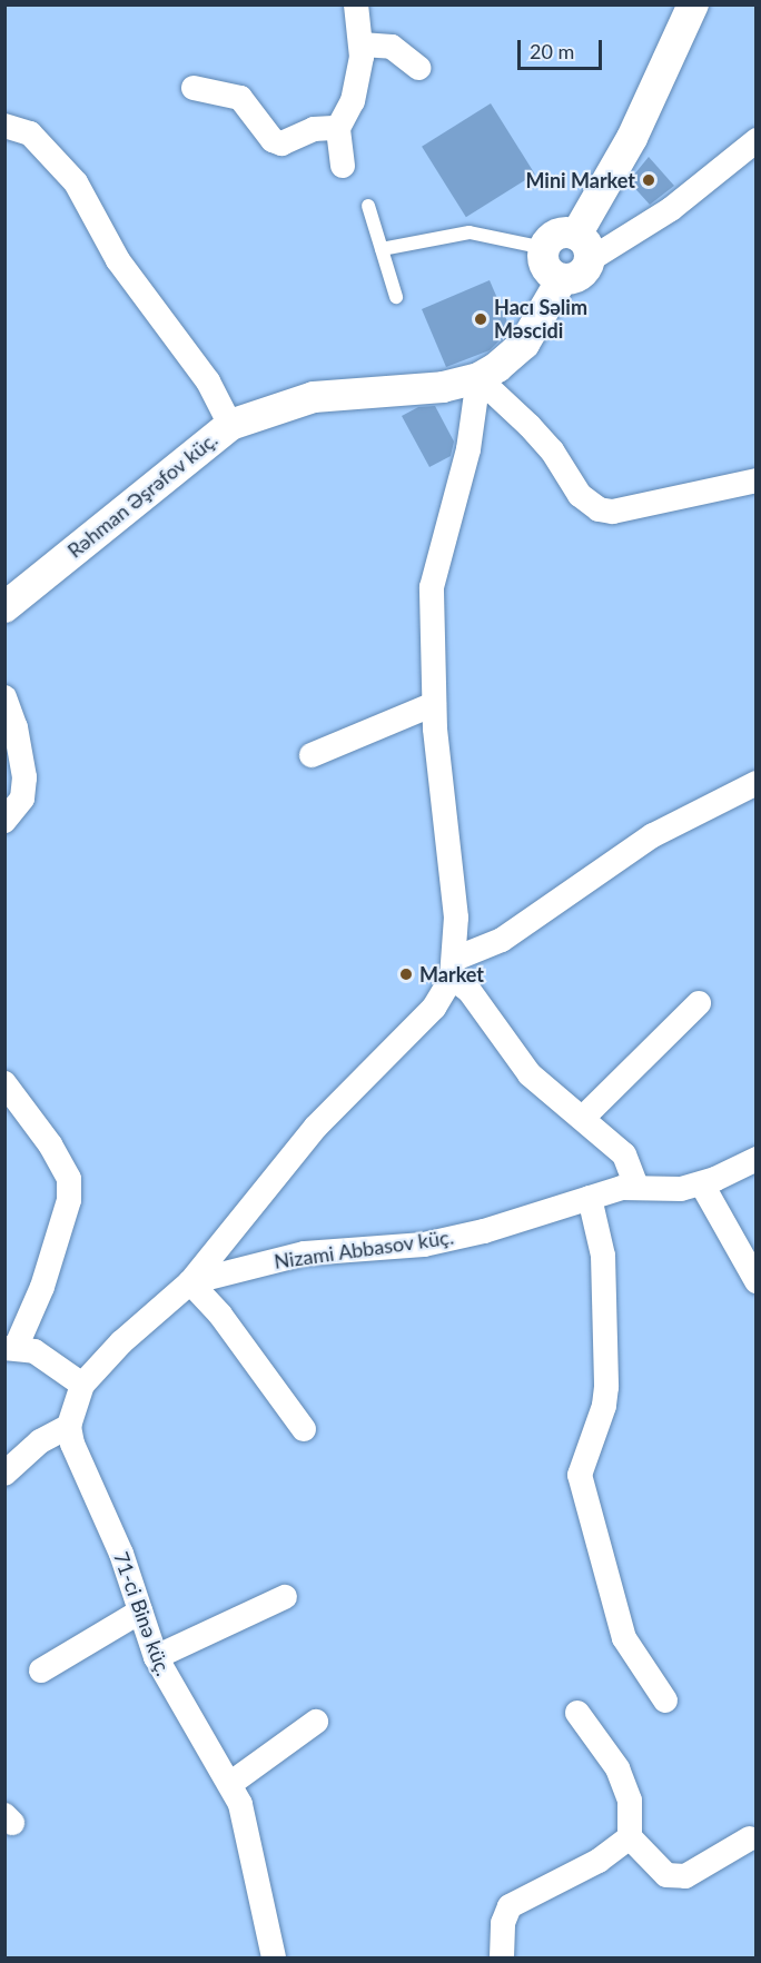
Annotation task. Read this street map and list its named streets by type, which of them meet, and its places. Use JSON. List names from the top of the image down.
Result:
{
  "streets": {
    "street": ["Rəhman Əşrəfov küç.", "Nizami Abbasov küç.", "71-ci Binə küç."]
  },
  "places": ["Mini Market", "Hacı Səlim Məscidi", "Market"],
  "scale_bar": "20 m"
}
